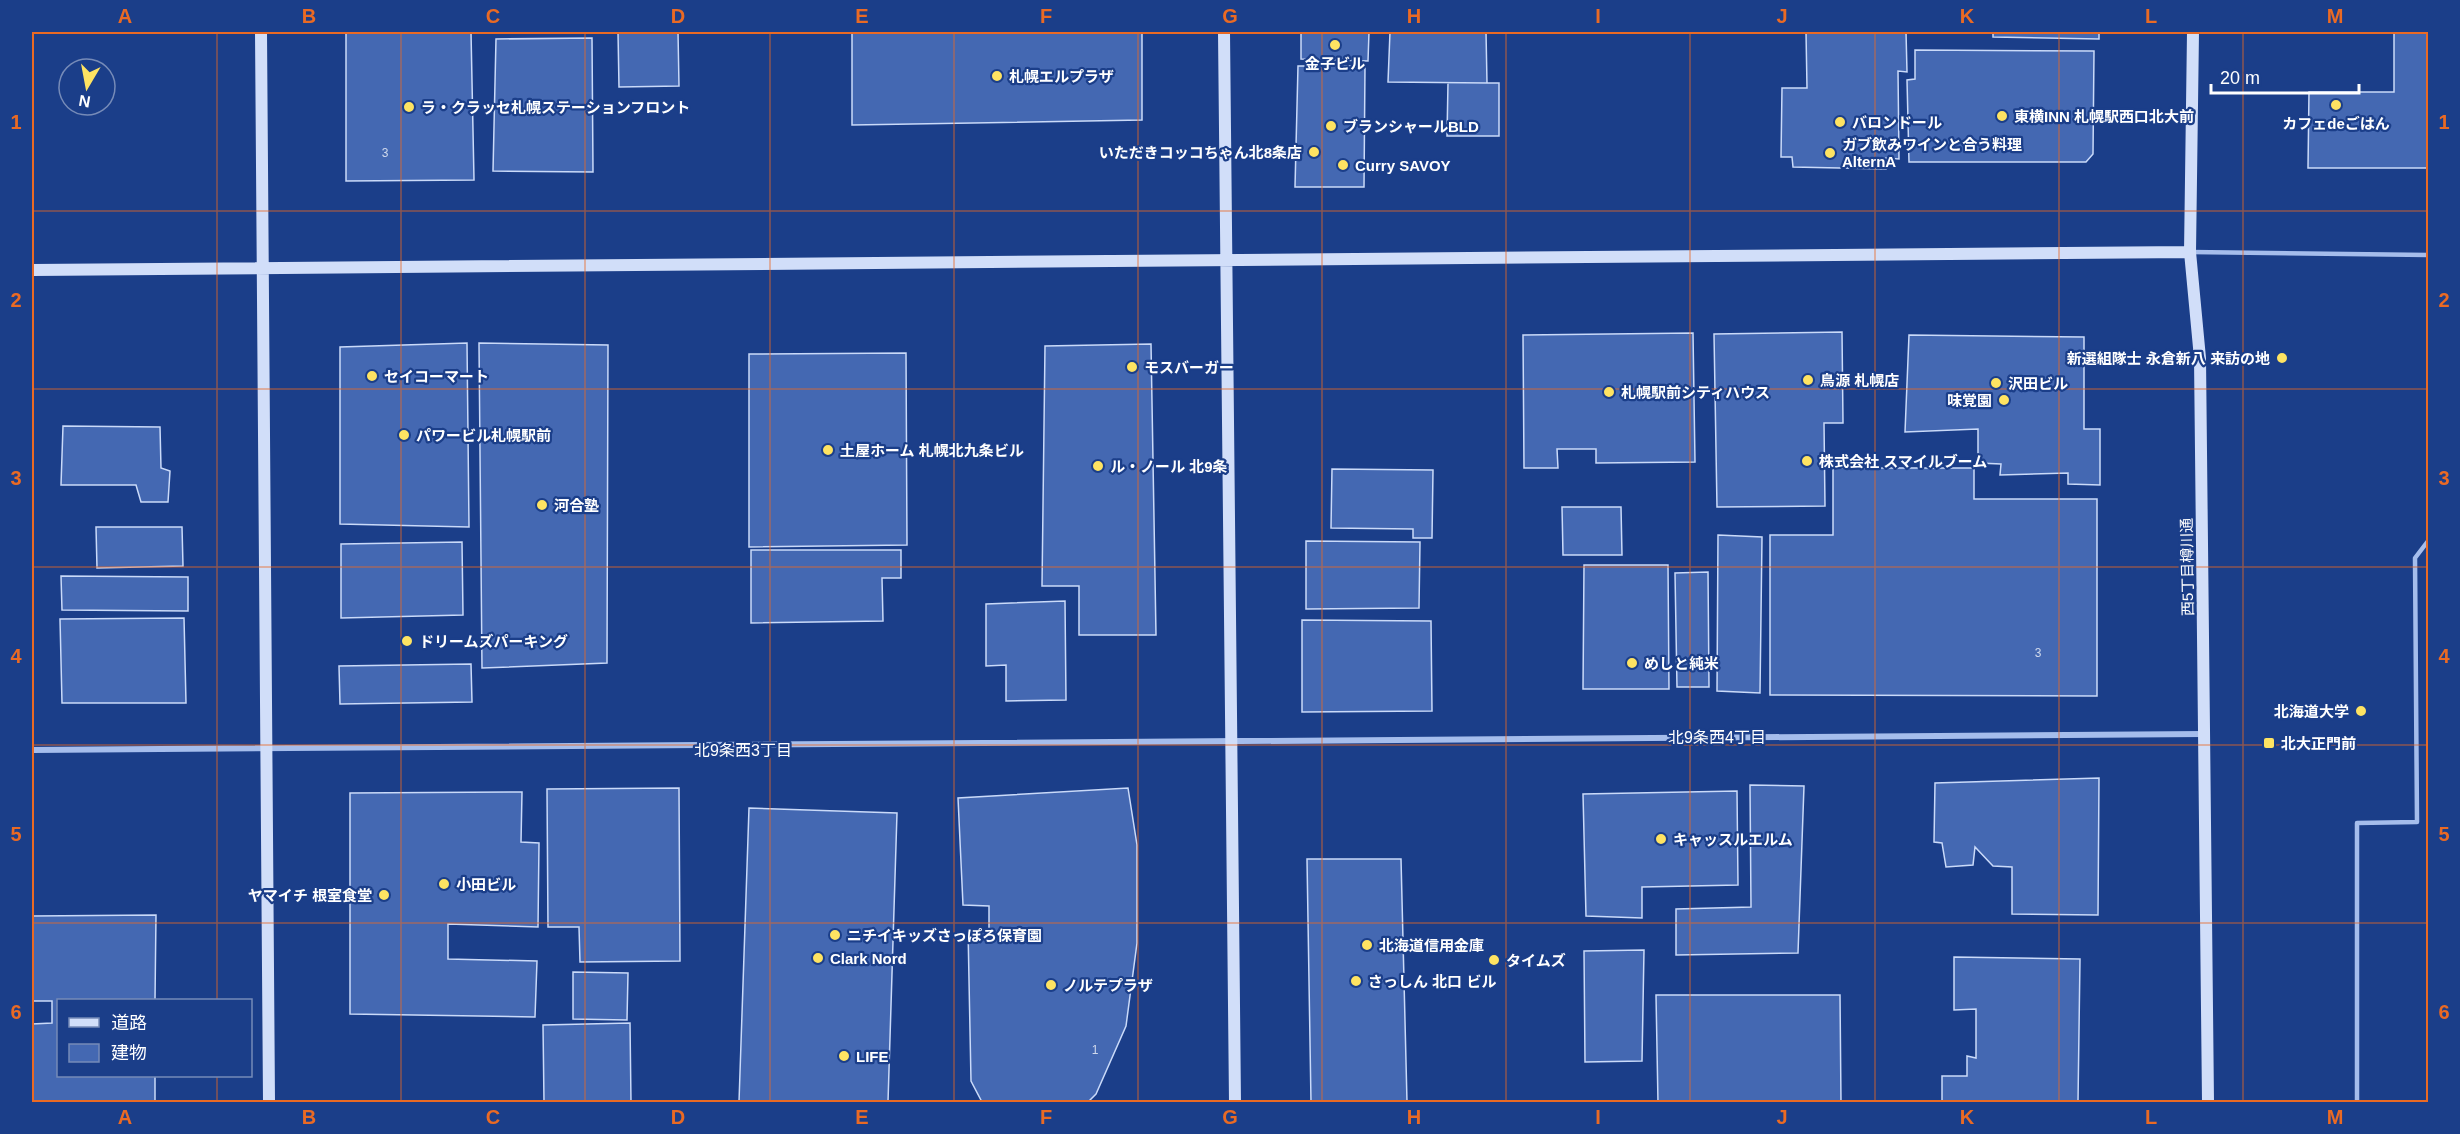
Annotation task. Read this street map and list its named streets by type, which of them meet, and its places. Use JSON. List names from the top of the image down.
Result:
{
  "streets": {
    "street": ["西5丁目樽川通"]
  },
  "districts": ["北9条西4丁目", "北9条西3丁目"],
  "places": {
    "other": [
      "金子ビル",
      "札幌エルプラザ",
      "カフェdeごはん",
      "ラ・クラッセ札幌ステーションフロント",
      "東横INN 札幌駅西口北大前",
      "バロンドール",
      "ブランシャールBLD",
      "いただきコッコちゃん北8条店",
      "ガブ飲みワインと合う料理 AlternA",
      "Curry SAVOY",
      "新選組隊士 永倉新八 来訪の地",
      "モスバーガー",
      "セイコーマート",
      "鳥源 札幌店",
      "沢田ビル",
      "札幌駅前シティハウス",
      "味覚園",
      "パワービル札幌駅前",
      "土屋ホーム 札幌北九条ビル",
      "株式会社 スマイルブーム",
      "ル・ノール 北9条",
      "河合塾",
      "ドリームズパーキング",
      "めしと純米",
      "北海道大学",
      "キャッスルエルム",
      "小田ビル",
      "ヤマイチ 根室食堂",
      "ニチイキッズさっぽろ保育園",
      "北海道信用金庫",
      "Clark Nord",
      "タイムズ",
      "さっしん 北口 ビル",
      "ノルテプラザ",
      "LIFE"
    ],
    "transit": ["北大正門前"]
  },
  "house_numbers": ["3", "3", "1"],
  "legend": ["道路", "建物"],
  "scale_bar": "20 m",
  "north": "bottom",
  "grid": {
    "columns": [
      "A",
      "B",
      "C",
      "D",
      "E",
      "F",
      "G",
      "H",
      "I",
      "J",
      "K",
      "L",
      "M"
    ],
    "rows": [
      "1",
      "2",
      "3",
      "4",
      "5",
      "6"
    ]
  }
}
